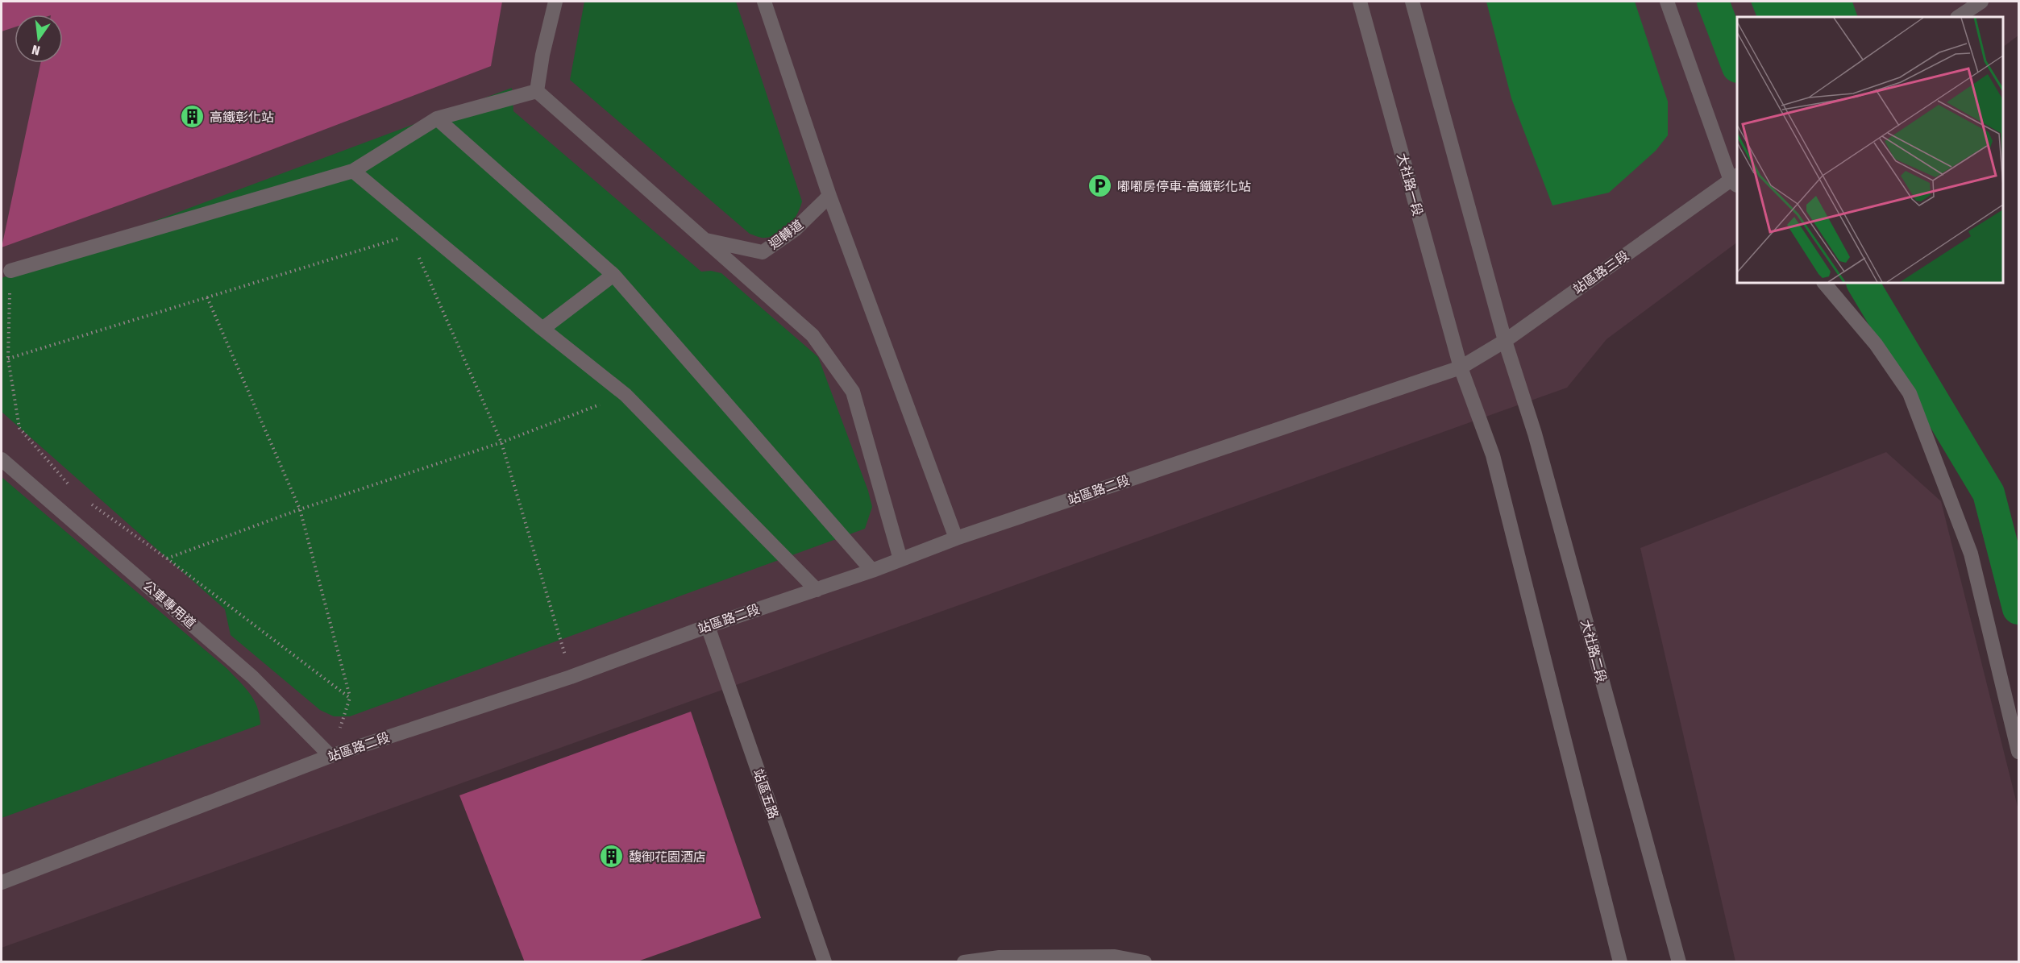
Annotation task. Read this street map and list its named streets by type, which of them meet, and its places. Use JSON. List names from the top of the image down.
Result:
{
  "streets": {
    "street": [
      "大社路一段",
      "迴轉道",
      "站區路三段",
      "站區路二段",
      "公車專用道",
      "大社路二段",
      "站區五路"
    ]
  },
  "crossings": [
    ["大社路一段", "站區路三段"],
    ["大社路一段", "站區路二段"],
    ["站區路三段", "站區路二段"],
    ["站區路三段", "大社路二段"],
    ["站區路二段", "公車專用道"],
    ["站區路二段", "站區五路"]
  ],
  "places": {
    "building": ["高鐵彰化站", "馥御花園酒店"],
    "parking": ["嘟嘟房停車-高鐵彰化站"]
  },
  "north": "bottom"
}
